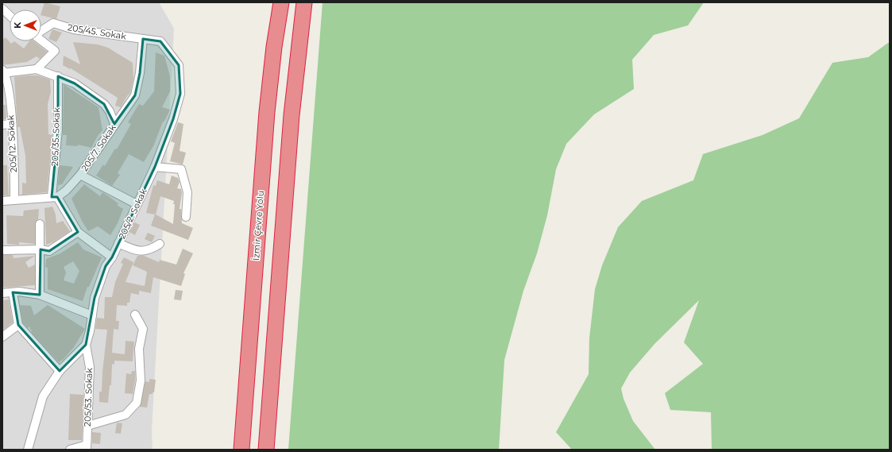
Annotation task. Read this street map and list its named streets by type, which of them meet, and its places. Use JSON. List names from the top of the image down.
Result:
{
  "streets": {
    "highway": ["İzmir Çevre Yolu"],
    "street": [
      "205/45. Sokak",
      "205/35. Sokak",
      "205/12. Sokak",
      "205/7. Sokak",
      "205/2. Sokak",
      "205/53. Sokak"
    ]
  },
  "crossings": [
    ["205/45. Sokak", "205/7. Sokak"],
    ["205/45. Sokak", "205/2. Sokak"],
    ["205/35. Sokak", "205/7. Sokak"],
    ["205/7. Sokak", "205/2. Sokak"],
    ["205/2. Sokak", "205/53. Sokak"]
  ],
  "north": "left"
}
